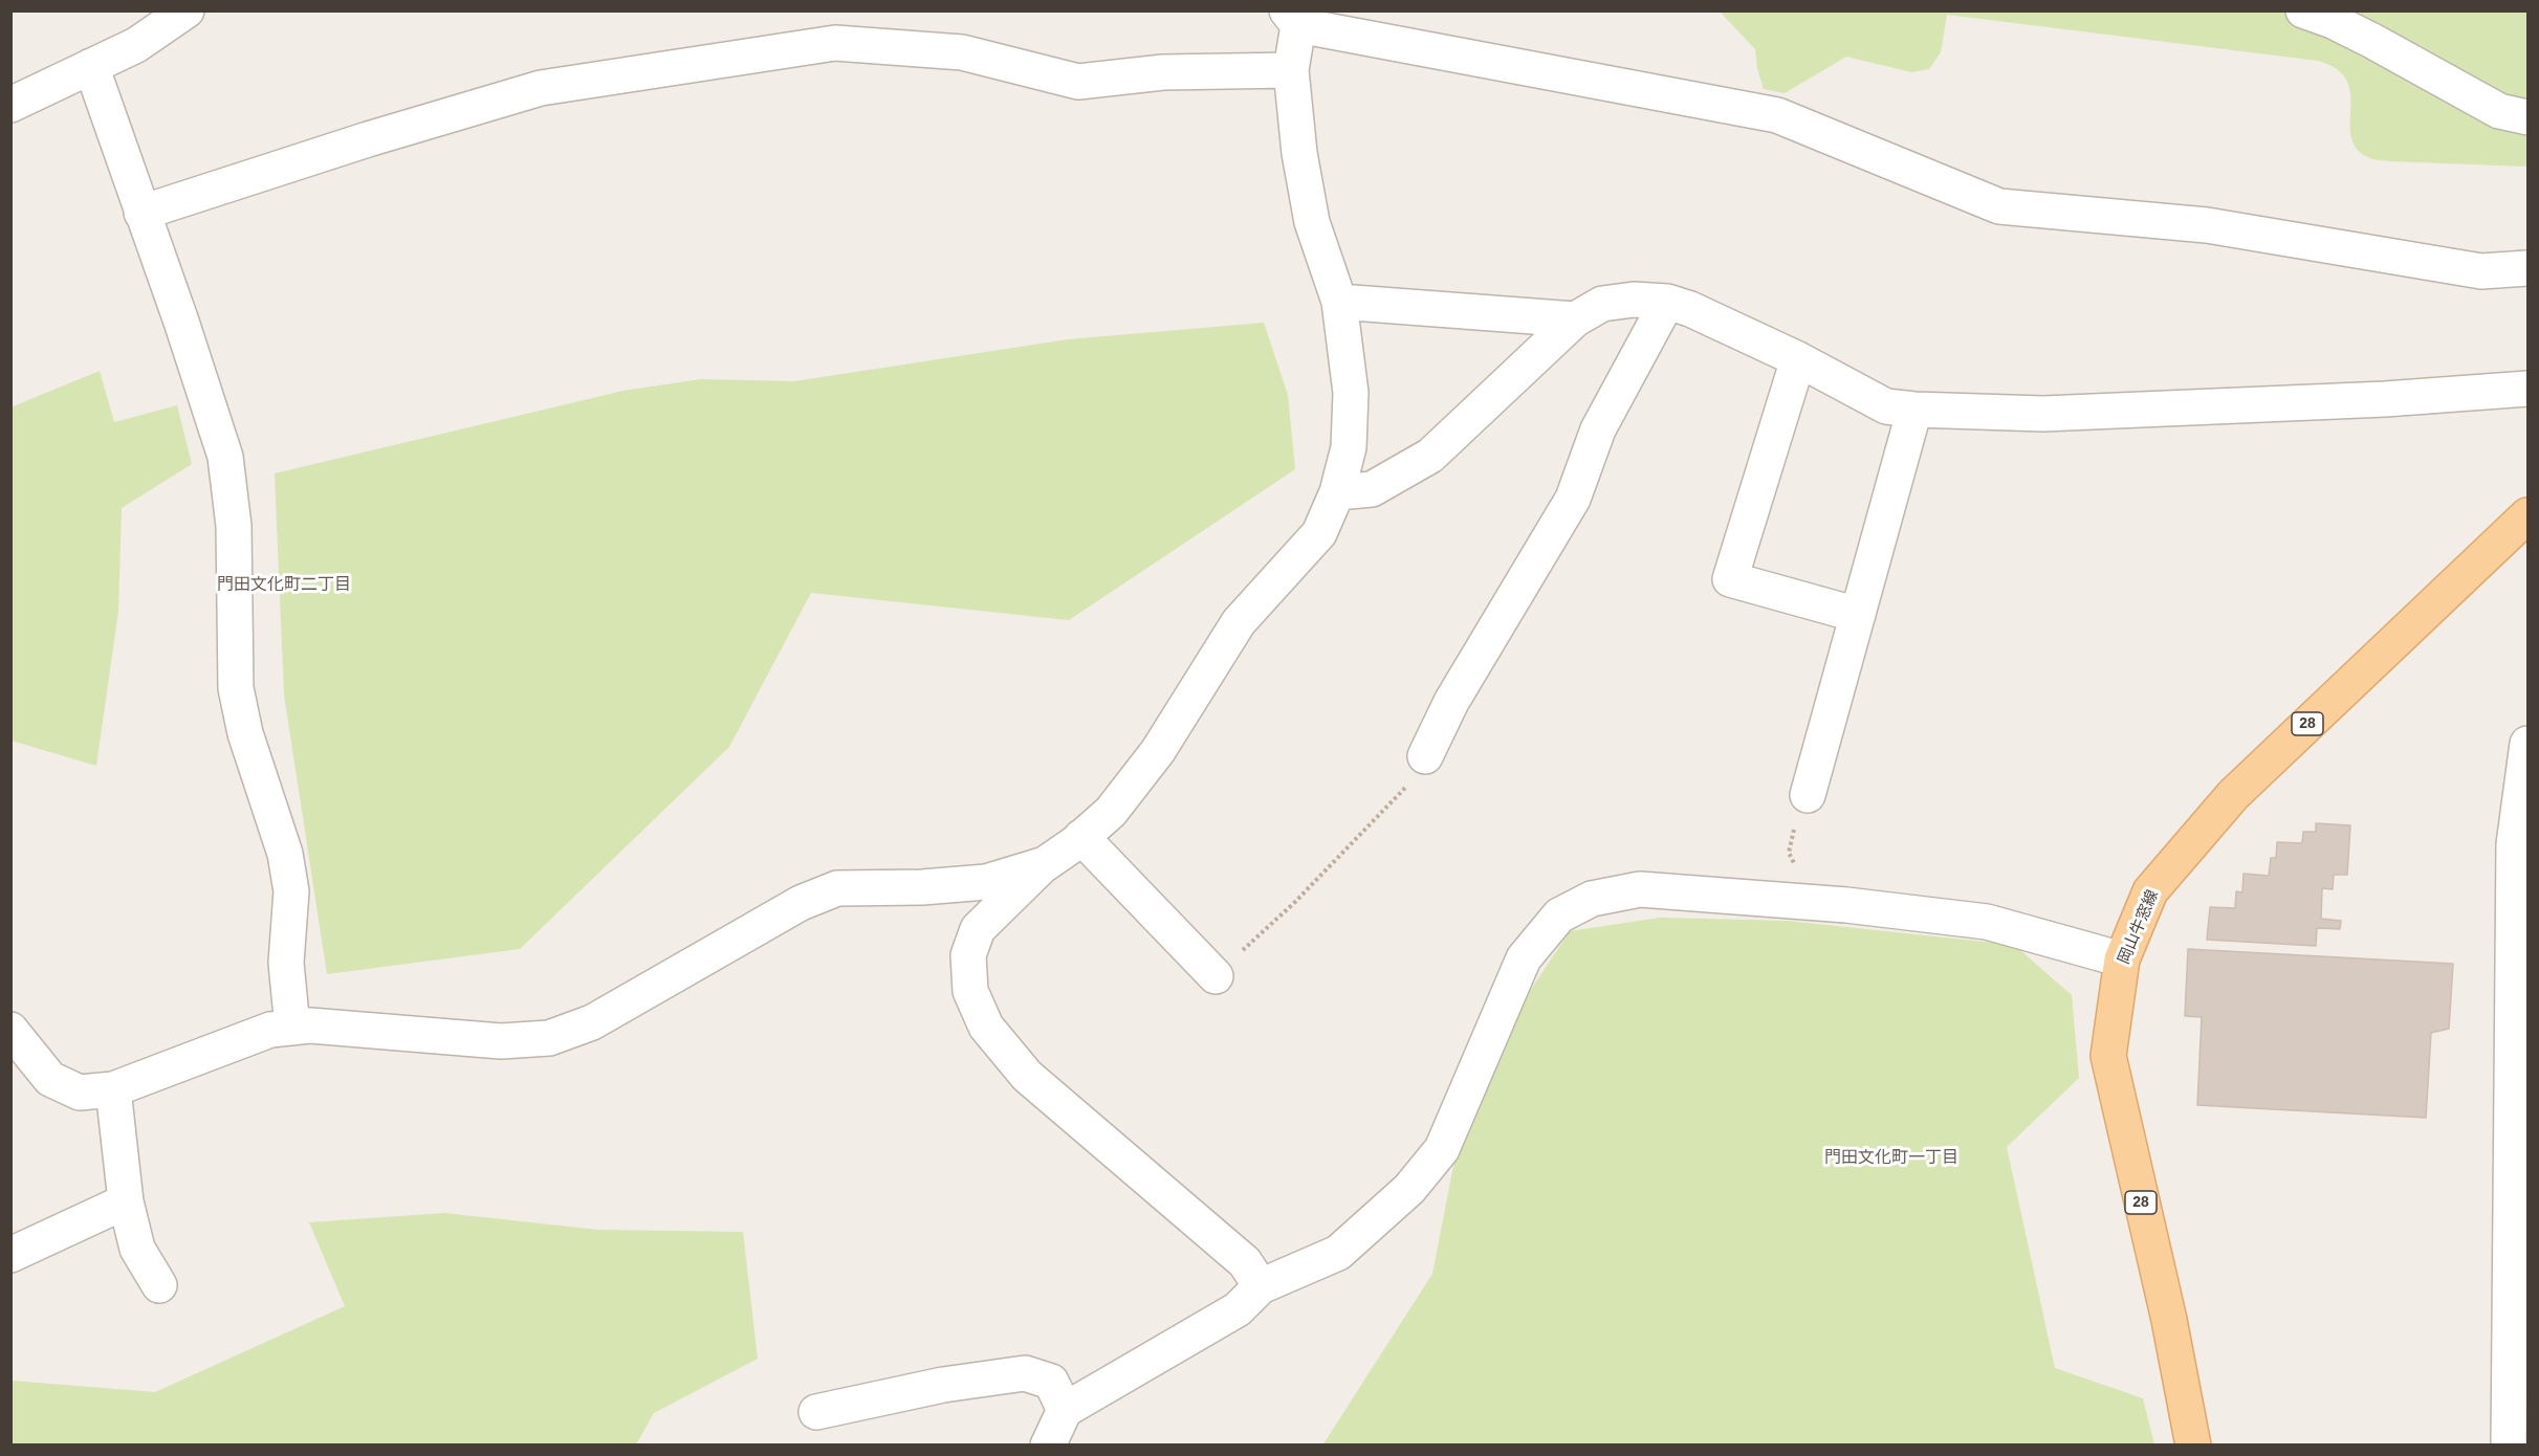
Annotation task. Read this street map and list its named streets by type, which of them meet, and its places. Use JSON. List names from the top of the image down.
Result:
{
  "streets": {
    "main road": ["28", "岡山牛窓線"]
  },
  "districts": ["門田文化町二丁目", "門田文化町一丁目"]
}
